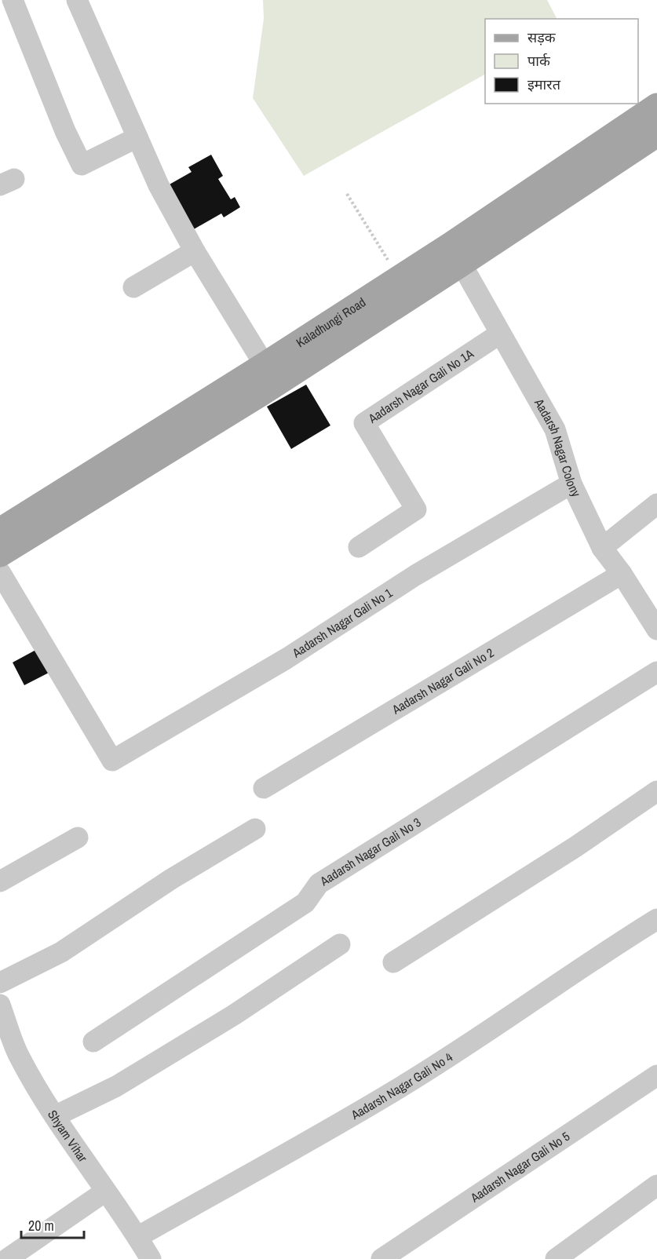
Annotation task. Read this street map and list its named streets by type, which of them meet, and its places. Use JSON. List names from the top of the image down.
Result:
{
  "streets": {
    "main road": ["Kaladhungi Road"],
    "street": [
      "Aadarsh Nagar Gali No 1A",
      "Aadarsh Nagar Colony",
      "Aadarsh Nagar Gali No 1",
      "Aadarsh Nagar Gali No 2",
      "Aadarsh Nagar Gali No 3",
      "Aadarsh Nagar Gali No 4",
      "Shyam Vihar",
      "Aadarsh Nagar Gali No 5"
    ]
  },
  "crossings": [
    ["Kaladhungi Road", "Aadarsh Nagar Colony"],
    ["Aadarsh Nagar Gali No 1A", "Aadarsh Nagar Colony"],
    ["Aadarsh Nagar Colony", "Aadarsh Nagar Gali No 1"],
    ["Aadarsh Nagar Colony", "Aadarsh Nagar Gali No 2"],
    ["Aadarsh Nagar Gali No 4", "Shyam Vihar"]
  ],
  "legend": ["सड़क", "पार्क", "इमारत"],
  "scale_bar": "20 m"
}
